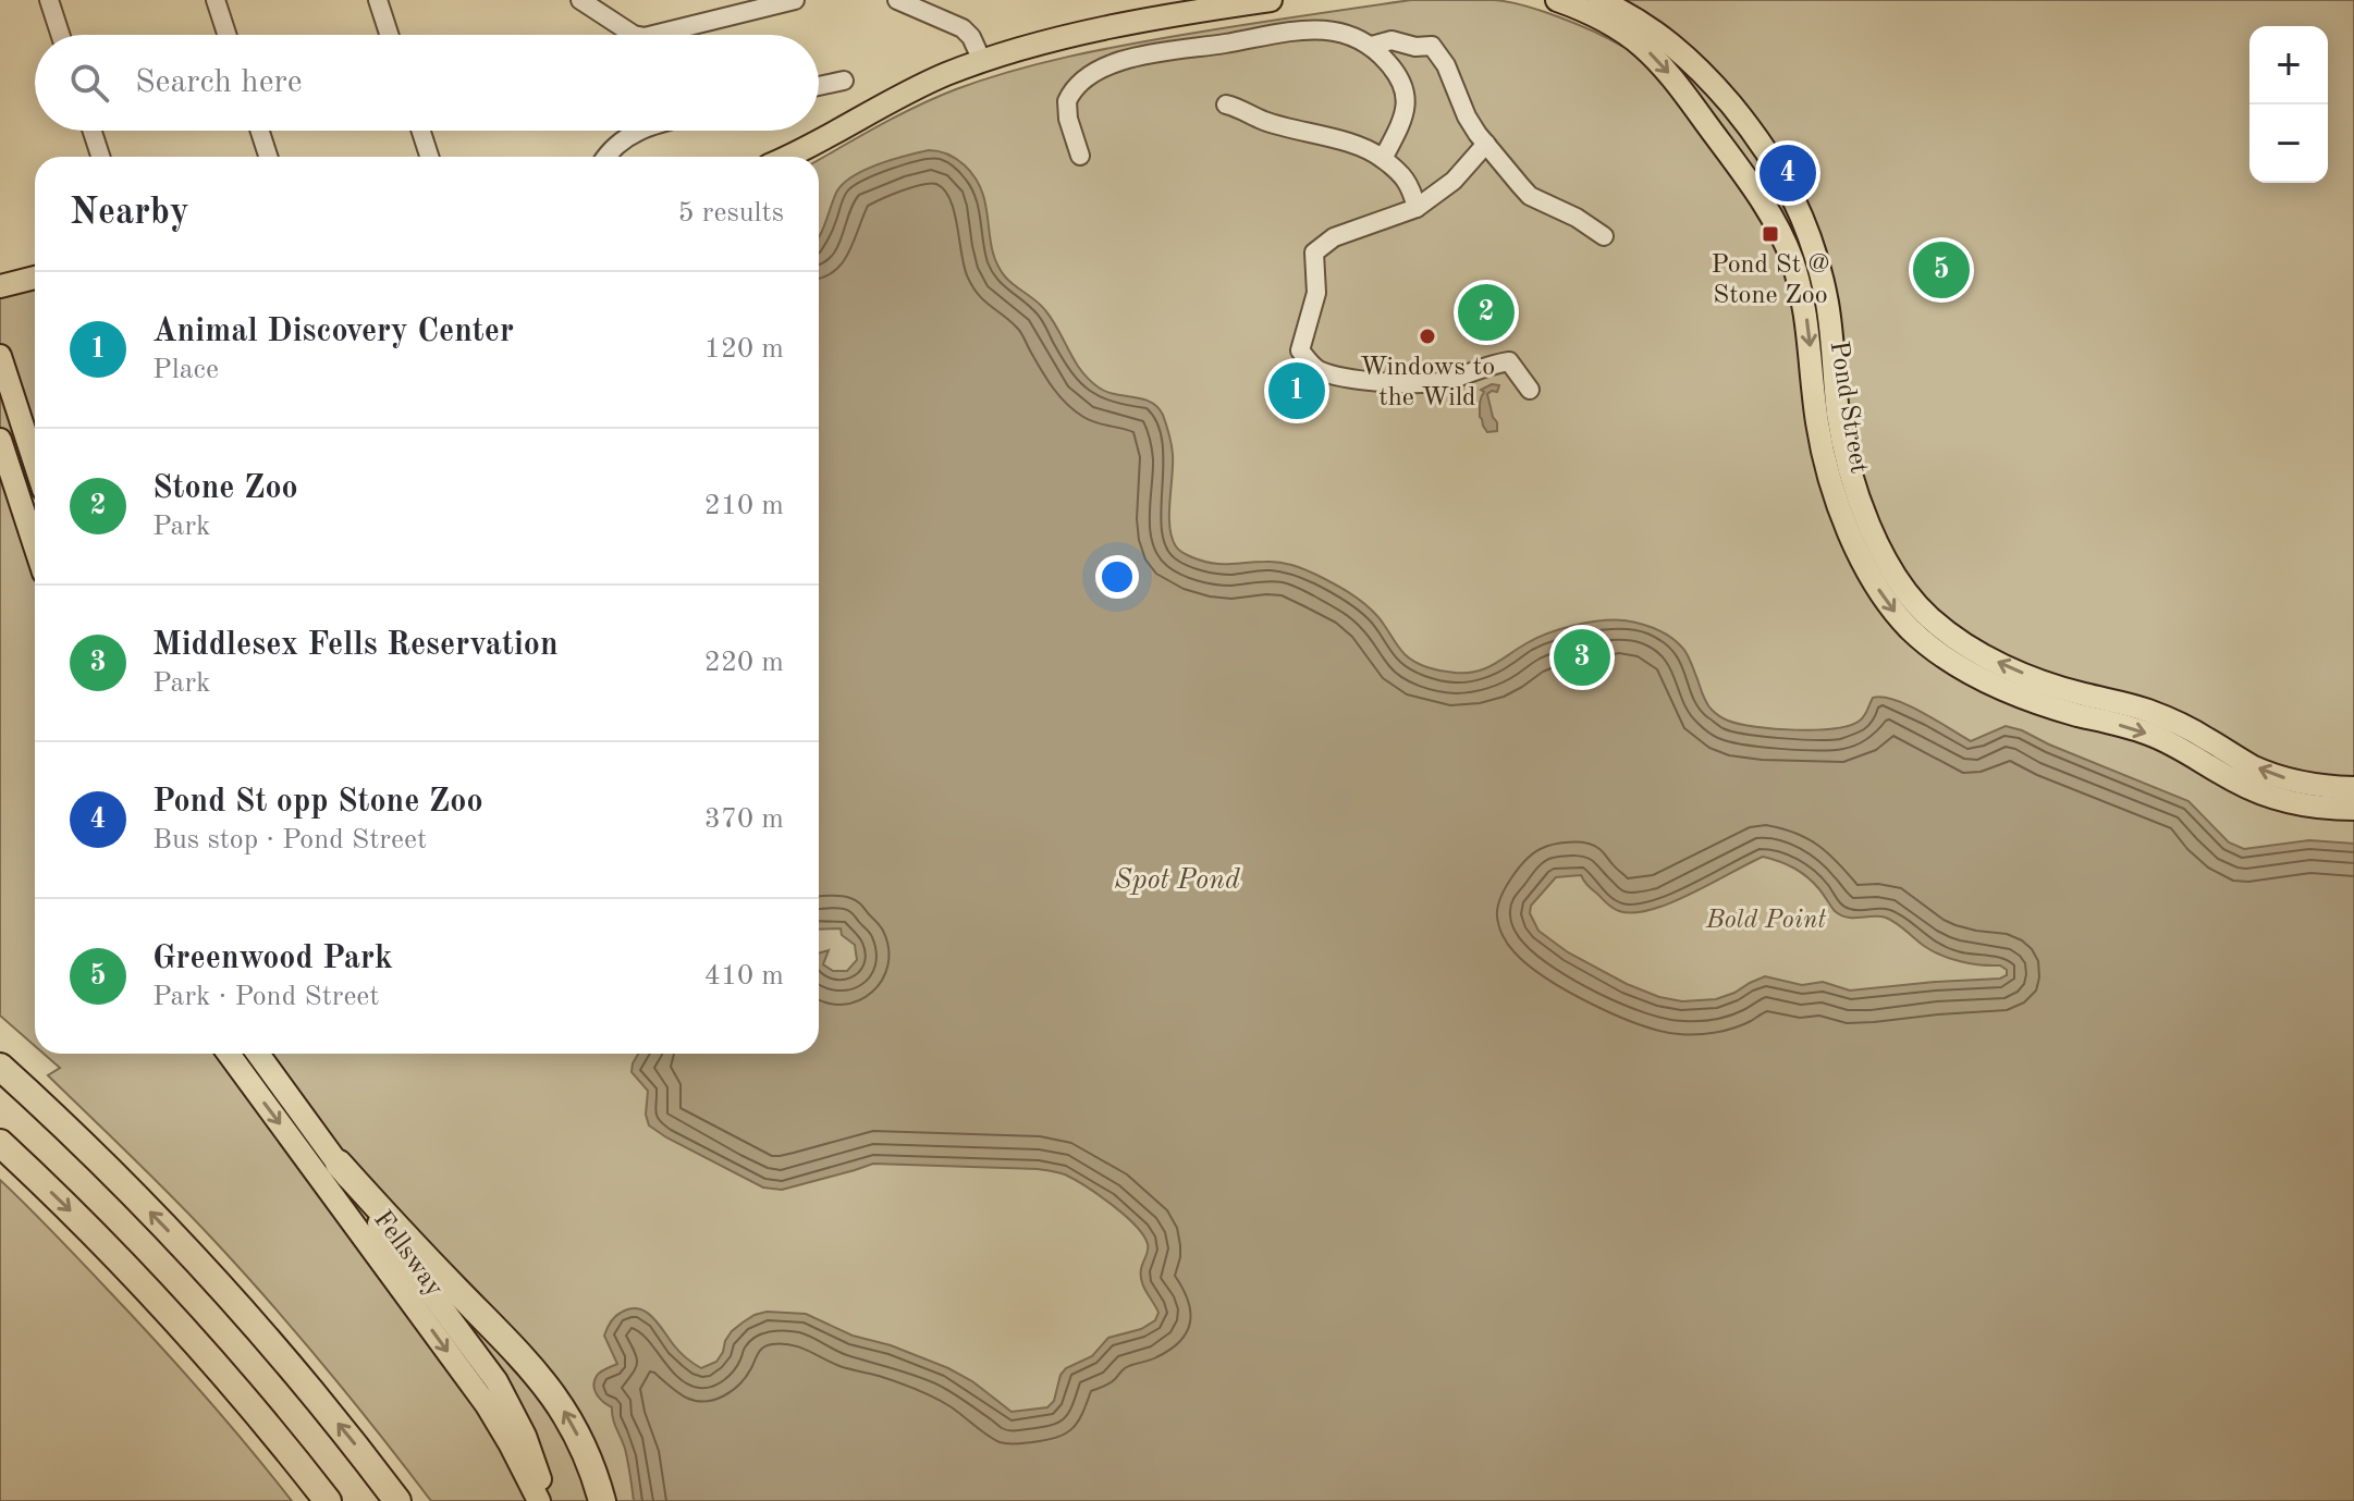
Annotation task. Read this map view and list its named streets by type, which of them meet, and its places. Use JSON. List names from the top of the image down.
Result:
{
  "streets": {
    "main road": ["Pond Street", "Fellsway"]
  },
  "water": ["Spot Pond"],
  "parks": ["Bold Point"],
  "places": {
    "transit": ["Pond St @ Stone Zoo"],
    "other": ["Windows to the Wild"]
  },
  "page": {
    "map_buttons": ["+", "−"],
    "search": "Search here",
    "pins": [
      "4",
      "5",
      "2",
      "1",
      "3"
    ],
    "heading": ["Nearby", "5 results"],
    "list": [
      {
        "mark": "1",
        "name": "Animal Discovery Center",
        "note": "Place",
        "value": "120 m"
      },
      {
        "mark": "2",
        "name": "Stone Zoo",
        "note": "Park",
        "value": "210 m"
      },
      {
        "mark": "3",
        "name": "Middlesex Fells Reservation",
        "note": "Park",
        "value": "220 m"
      },
      {
        "mark": "4",
        "name": "Pond St opp Stone Zoo",
        "note": "Bus stop · Pond Street",
        "value": "370 m"
      },
      {
        "mark": "5",
        "name": "Greenwood Park",
        "note": "Park · Pond Street",
        "value": "410 m"
      }
    ]
  }
}
